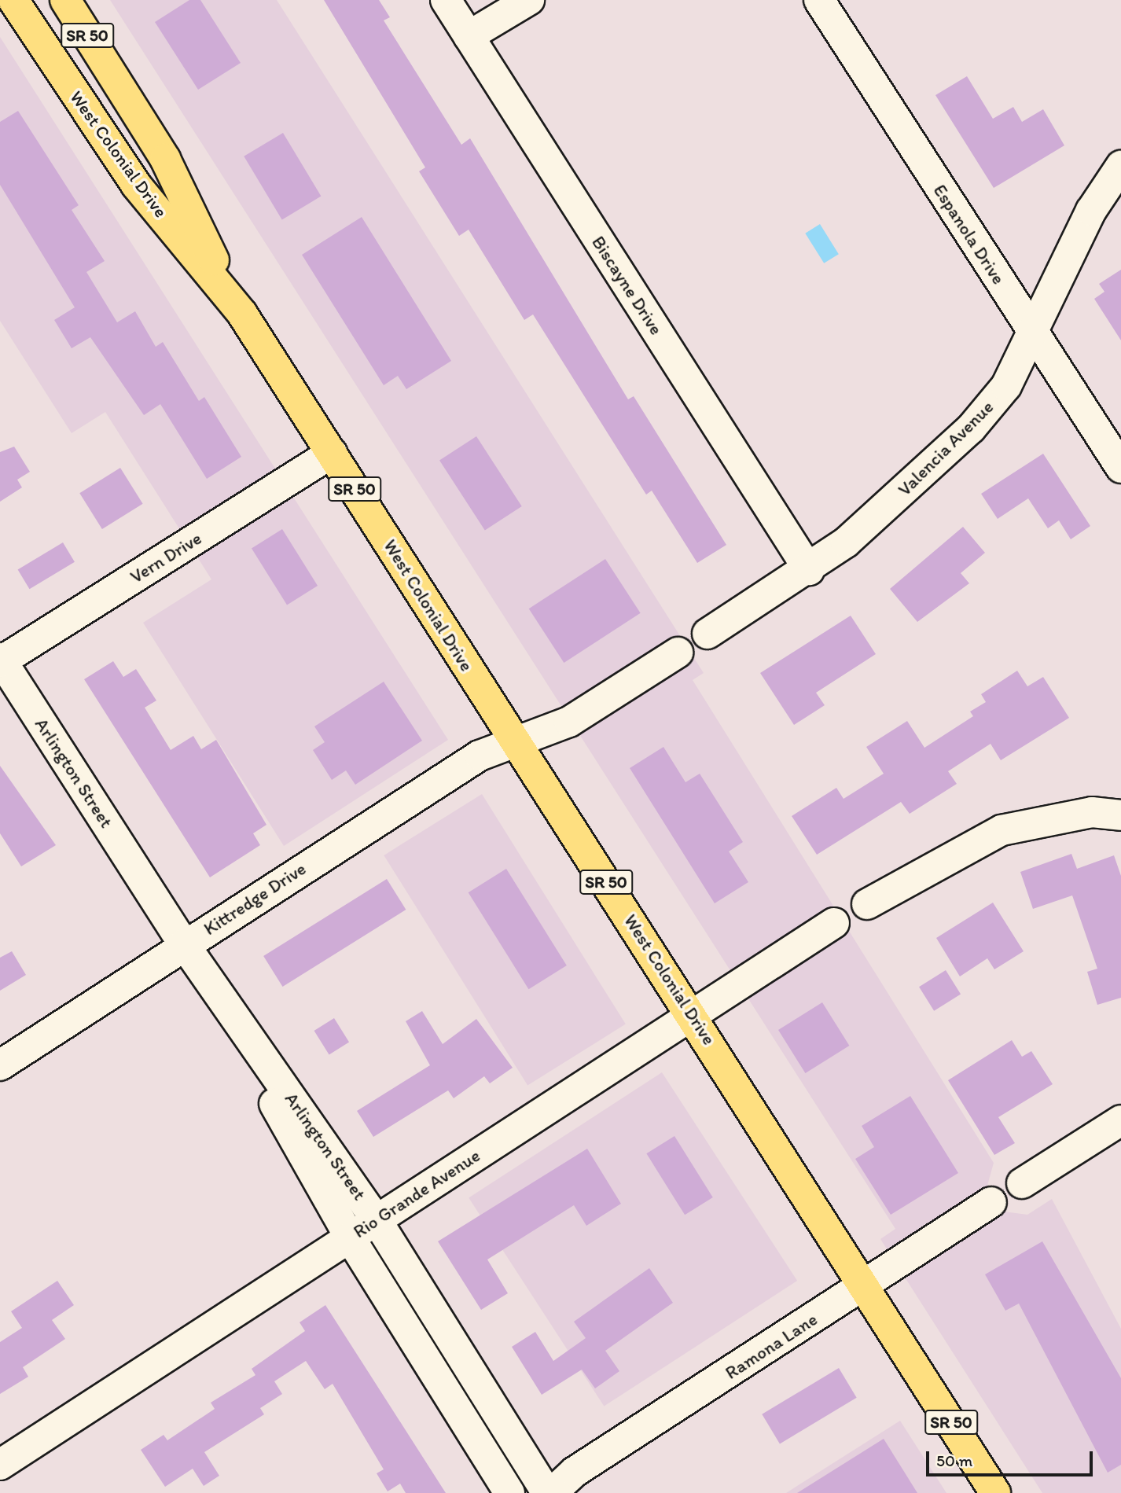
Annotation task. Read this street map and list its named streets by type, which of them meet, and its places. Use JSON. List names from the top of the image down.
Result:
{
  "streets": {
    "highway": ["SR 50", "West Colonial Drive"],
    "street": [
      "Espanola Drive",
      "Biscayne Drive",
      "Valencia Avenue",
      "Vern Drive",
      "Arlington Street",
      "Kittredge Drive",
      "Rio Grande Avenue",
      "Ramona Lane"
    ]
  },
  "crossings": [
    ["West Colonial Drive", "Vern Drive"],
    ["West Colonial Drive", "Kittredge Drive"],
    ["West Colonial Drive", "Rio Grande Avenue"],
    ["West Colonial Drive", "Ramona Lane"],
    ["Espanola Drive", "Valencia Avenue"],
    ["Biscayne Drive", "Valencia Avenue"],
    ["Vern Drive", "Arlington Street"],
    ["Arlington Street", "Kittredge Drive"],
    ["Arlington Street", "Rio Grande Avenue"]
  ],
  "scale_bar": "50 m"
}
